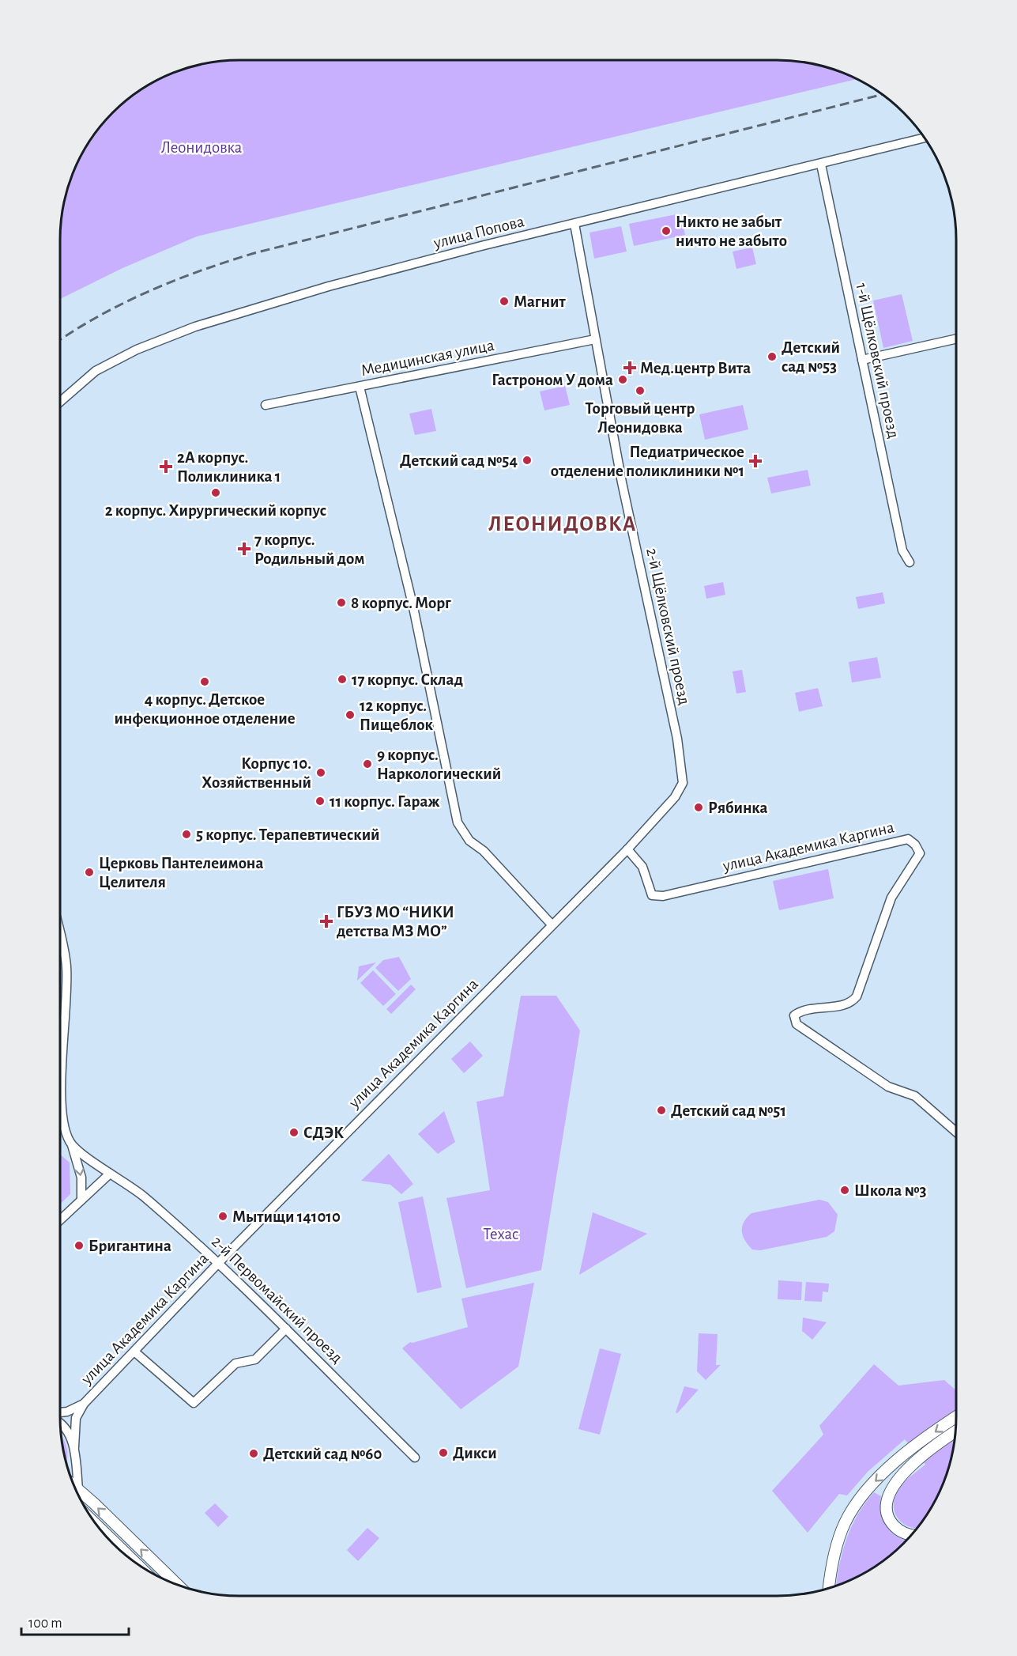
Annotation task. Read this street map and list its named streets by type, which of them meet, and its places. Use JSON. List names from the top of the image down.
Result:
{
  "streets": {
    "street": [
      "улица Попова",
      "Медицинская улица",
      "1-й Щёлковский проезд",
      "2-й Щёлковский проезд",
      "улица Академика Каргина",
      "2-й Первомайский проезд"
    ]
  },
  "crossings": [
    ["улица Попова", "1-й Щёлковский проезд"],
    ["улица Попова", "2-й Щёлковский проезд"],
    ["Медицинская улица", "2-й Щёлковский проезд"],
    ["2-й Щёлковский проезд", "улица Академика Каргина"],
    ["улица Академика Каргина", "2-й Первомайский проезд"]
  ],
  "districts": ["ЛЕОНИДОВКА"],
  "parks": ["Леонидовка", "Техас"],
  "places": {
    "other": [
      "Никто не забыт ничто не забыто",
      "Магнит",
      "Детский сад №53",
      "Гастроном У дома",
      "Торговый центр Леонидовка",
      "Детский сад №54",
      "2 корпус. Хирургический корпус",
      "8 корпус. Морг",
      "17 корпус. Склад",
      "4 корпус. Детское инфекционное отделение",
      "12 корпус. Пищеблок",
      "9 корпус. Наркологический",
      "Корпус 10. Хозяйственный",
      "11 корпус. Гараж",
      "Рябинка",
      "5 корпус. Терапевтический",
      "Церковь Пантелеимона Целителя",
      "Детский сад №51",
      "СДЭК",
      "Школа №3",
      "Мытищи 141010",
      "Бригантина",
      "Дикси",
      "Детский сад №60"
    ],
    "health": [
      "Мед.центр Вита",
      "Педиатрическое отделение поликлиники №1",
      "2А корпус. Поликлиника 1",
      "7 корпус. Родильный дом",
      "ГБУЗ МО “НИКИ детства МЗ МО”"
    ]
  },
  "scale_bar": "100 m"
}
